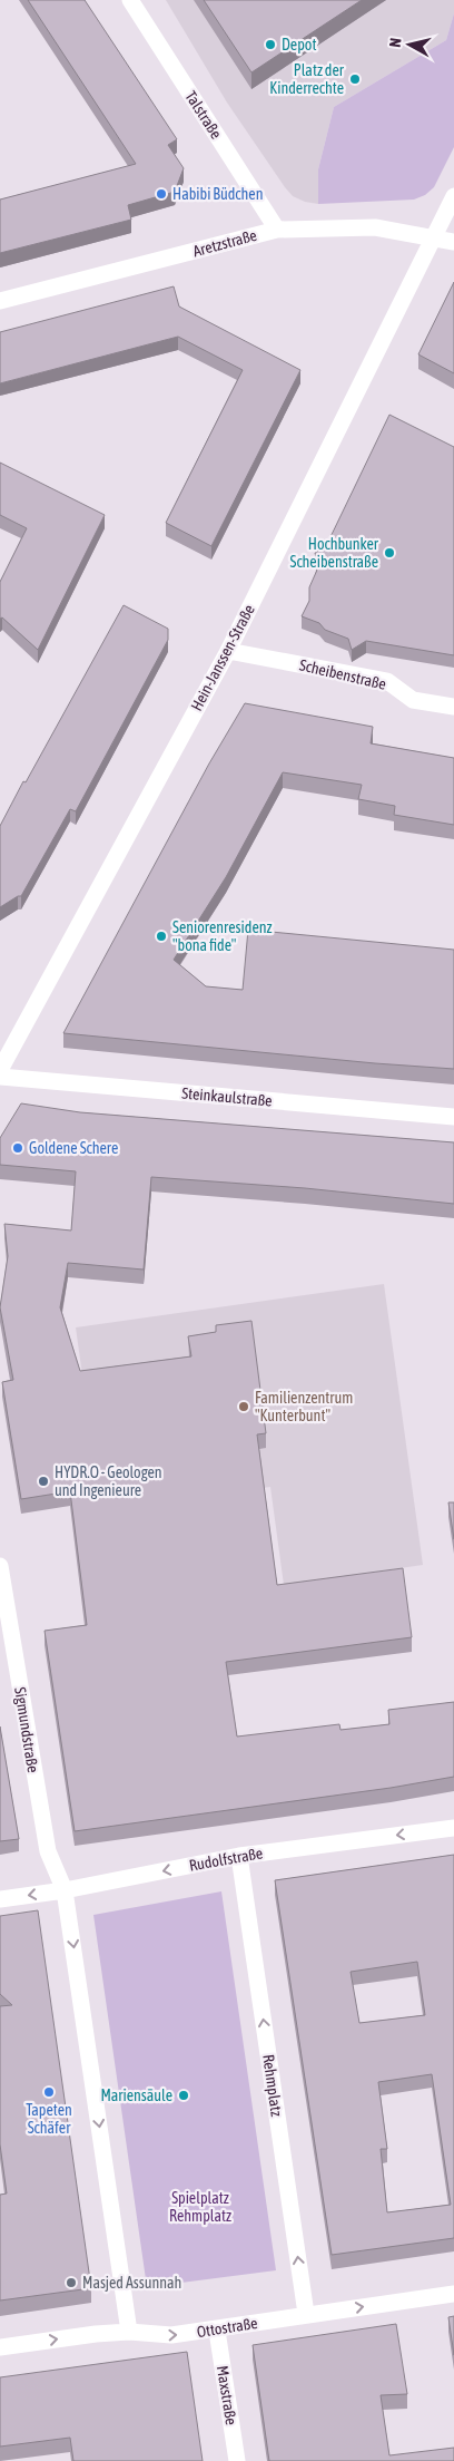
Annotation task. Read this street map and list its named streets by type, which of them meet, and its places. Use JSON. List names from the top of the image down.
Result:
{
  "streets": {
    "street": [
      "Talstraße",
      "Aretzstraße",
      "Hein-Janssen-Straße",
      "Scheibenstraße",
      "Steinkaulstraße",
      "Sigmundstraße",
      "Rudolfstraße",
      "Rehmplatz",
      "Ottostraße",
      "Maxstraße"
    ]
  },
  "crossings": [
    ["Talstraße", "Aretzstraße"],
    ["Aretzstraße", "Hein-Janssen-Straße"],
    ["Hein-Janssen-Straße", "Scheibenstraße"],
    ["Sigmundstraße", "Rudolfstraße"],
    ["Rudolfstraße", "Rehmplatz"],
    ["Rehmplatz", "Ottostraße"],
    ["Ottostraße", "Maxstraße"]
  ],
  "one_way": ["Rudolfstraße", "Rehmplatz", "Ottostraße"],
  "parks": ["Spielplatz Rehmplatz"],
  "places": [
    "Depot",
    "Platz der Kinderrechte",
    "Habibi Büdchen",
    "Hochbunker Scheibenstraße",
    "Seniorenresidenz \"bona fide\"",
    "Goldene Schere",
    "Familienzentrum \"Kunterbunt\"",
    "HYDR.O - Geologen und Ingenieure",
    "Tapeten Schäfer",
    "Mariensäule",
    "Masjed Assunnah"
  ],
  "north": "left"
}
